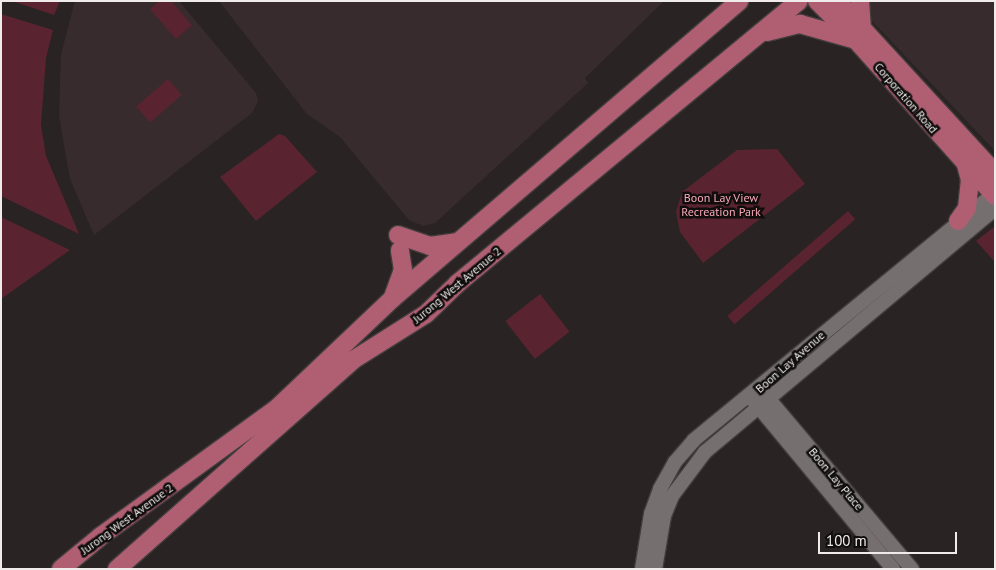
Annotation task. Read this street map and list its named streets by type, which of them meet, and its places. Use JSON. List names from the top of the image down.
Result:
{
  "streets": {
    "main road": ["Corporation Road", "Jurong West Avenue 2"],
    "street": ["Boon Lay Avenue", "Boon Lay Place"]
  },
  "crossings": [
    ["Corporation Road", "Boon Lay Avenue"],
    ["Boon Lay Avenue", "Boon Lay Place"]
  ],
  "parks": ["Boon Lay View Recreation Park"],
  "scale_bar": "100 m"
}
